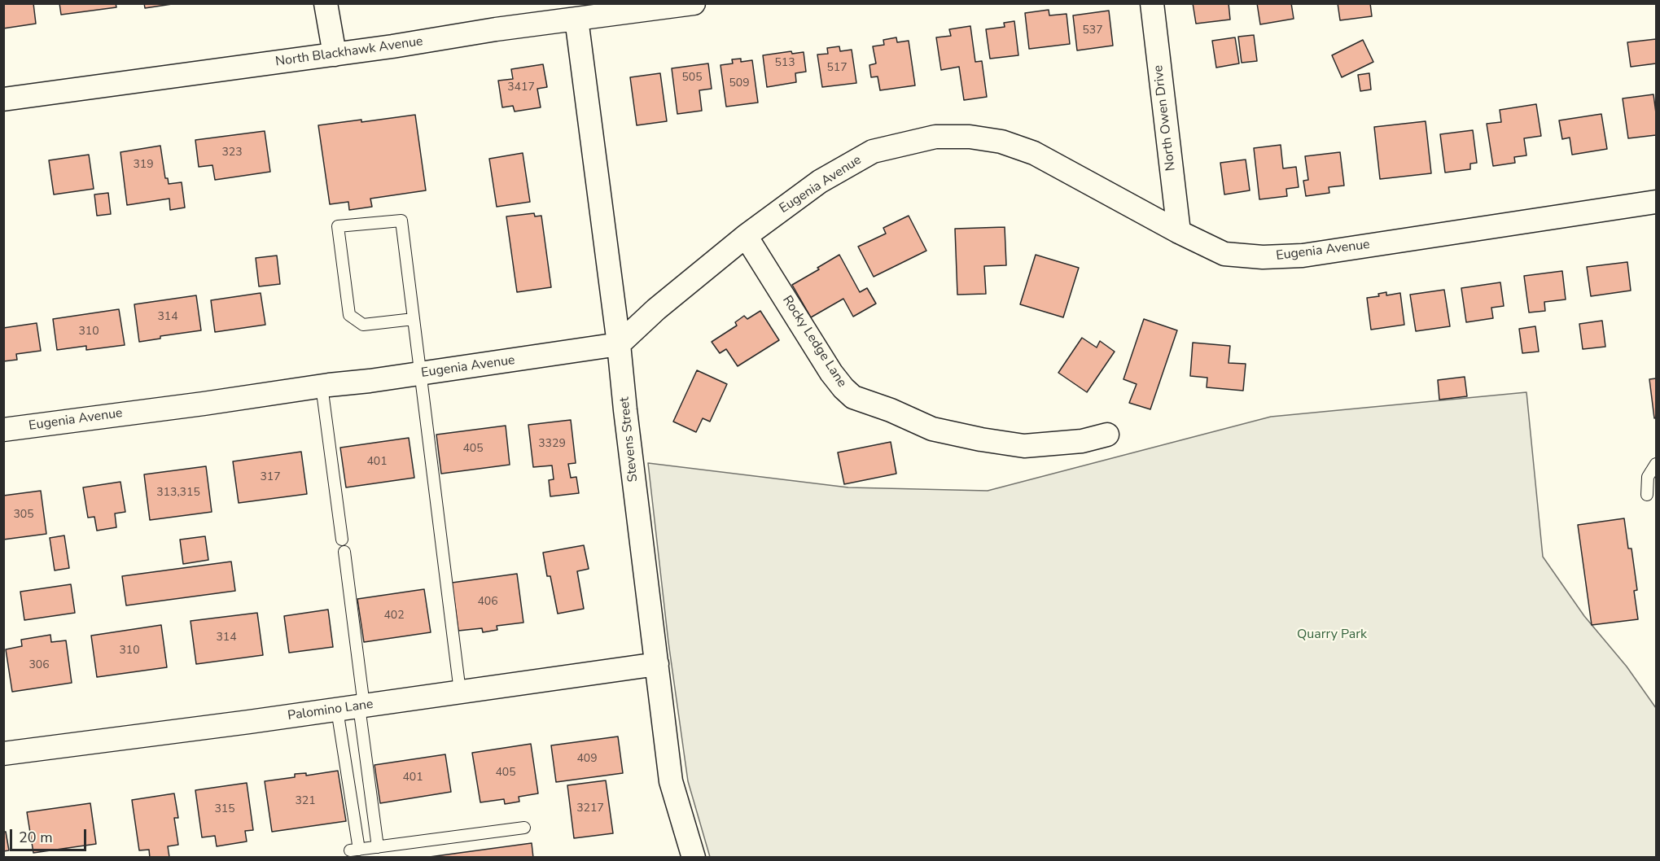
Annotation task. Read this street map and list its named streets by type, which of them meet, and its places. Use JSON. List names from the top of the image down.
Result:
{
  "streets": {
    "street": [
      "North Blackhawk Avenue",
      "North Owen Drive",
      "Eugenia Avenue",
      "Rocky Ledge Lane",
      "Stevens Street",
      "Palomino Lane"
    ]
  },
  "crossings": [
    ["North Blackhawk Avenue", "Stevens Street"],
    ["North Owen Drive", "Eugenia Avenue"],
    ["Eugenia Avenue", "Rocky Ledge Lane"],
    ["Eugenia Avenue", "Stevens Street"],
    ["Stevens Street", "Palomino Lane"]
  ],
  "parks": ["Quarry Park"],
  "house_numbers": [
    "537",
    "513",
    "517",
    "505",
    "509",
    "3417",
    "323",
    "319",
    "314",
    "310",
    "3329",
    "405",
    "401",
    "317",
    "313,315",
    "305",
    "406",
    "402",
    "314",
    "310",
    "306",
    "409",
    "405",
    "401",
    "321",
    "3217",
    "315"
  ],
  "scale_bar": "20 m"
}
